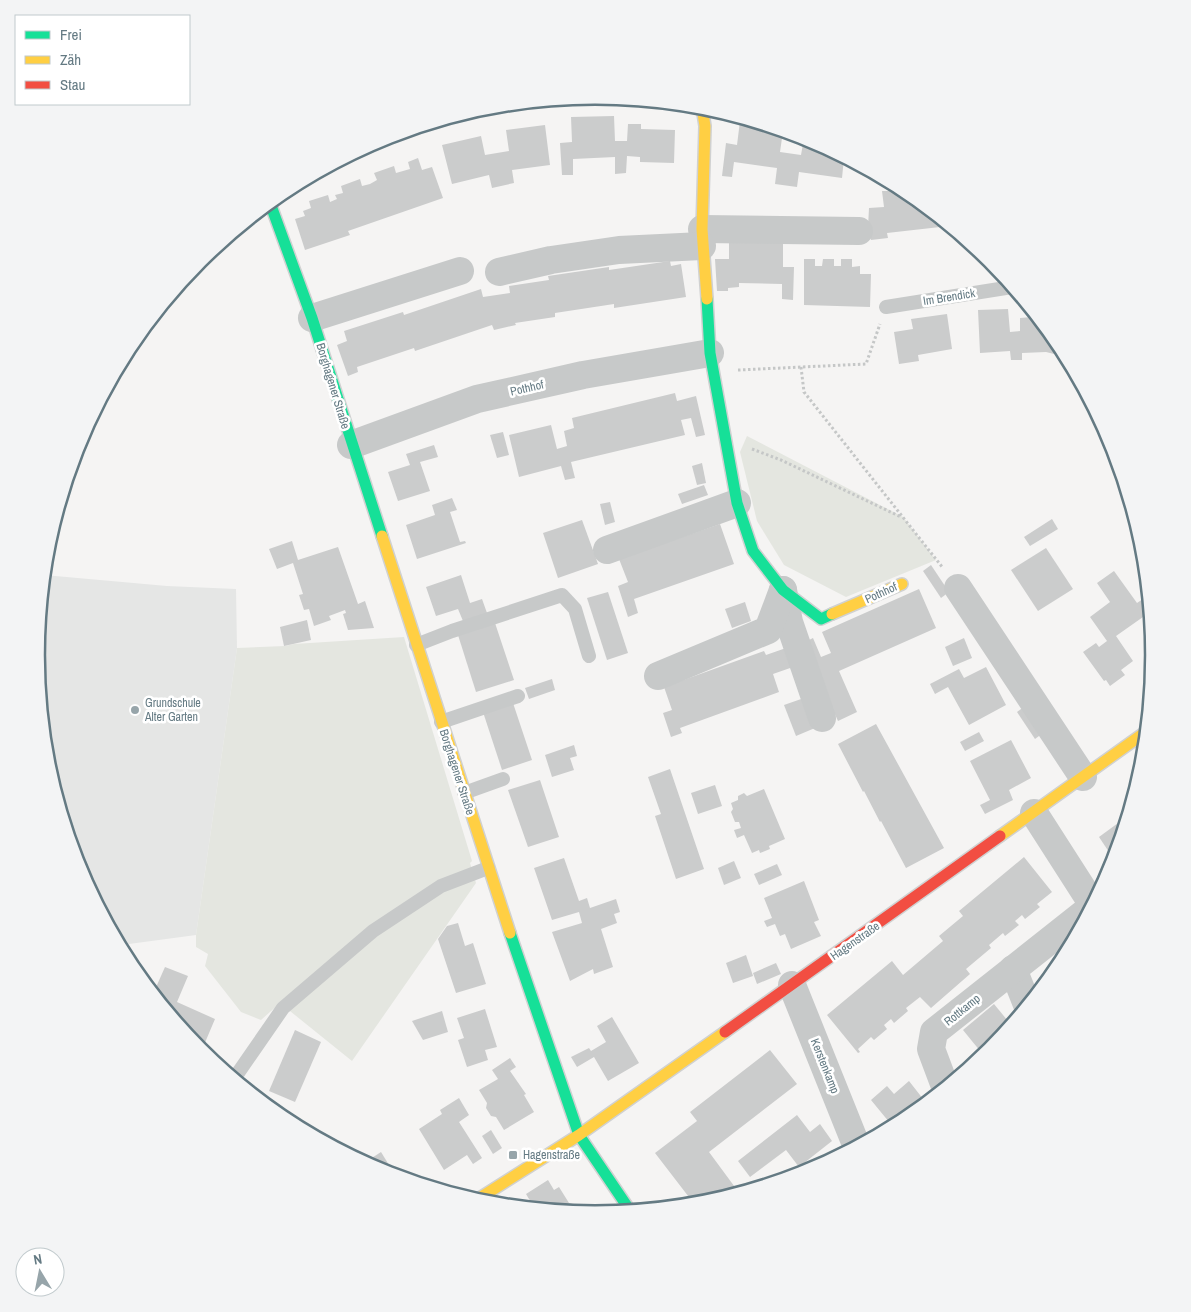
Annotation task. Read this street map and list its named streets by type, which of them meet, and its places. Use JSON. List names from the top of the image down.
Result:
{
  "streets": {
    "street": [
      "Borghagener Straße",
      "Pothhof",
      "Hagenstraße",
      "Rottkamp",
      "Kerstenkamp"
    ],
    "lane": ["Im Brendick"]
  },
  "crossings": [
    ["Borghagener Straße", "Pothhof"],
    ["Borghagener Straße", "Hagenstraße"],
    ["Hagenstraße", "Rottkamp"],
    ["Hagenstraße", "Kerstenkamp"]
  ],
  "places": {
    "other": ["Grundschule Alter Garten"],
    "transit": ["Hagenstraße"]
  },
  "legend": ["Frei", "Zäh", "Stau"],
  "north": "top"
}
